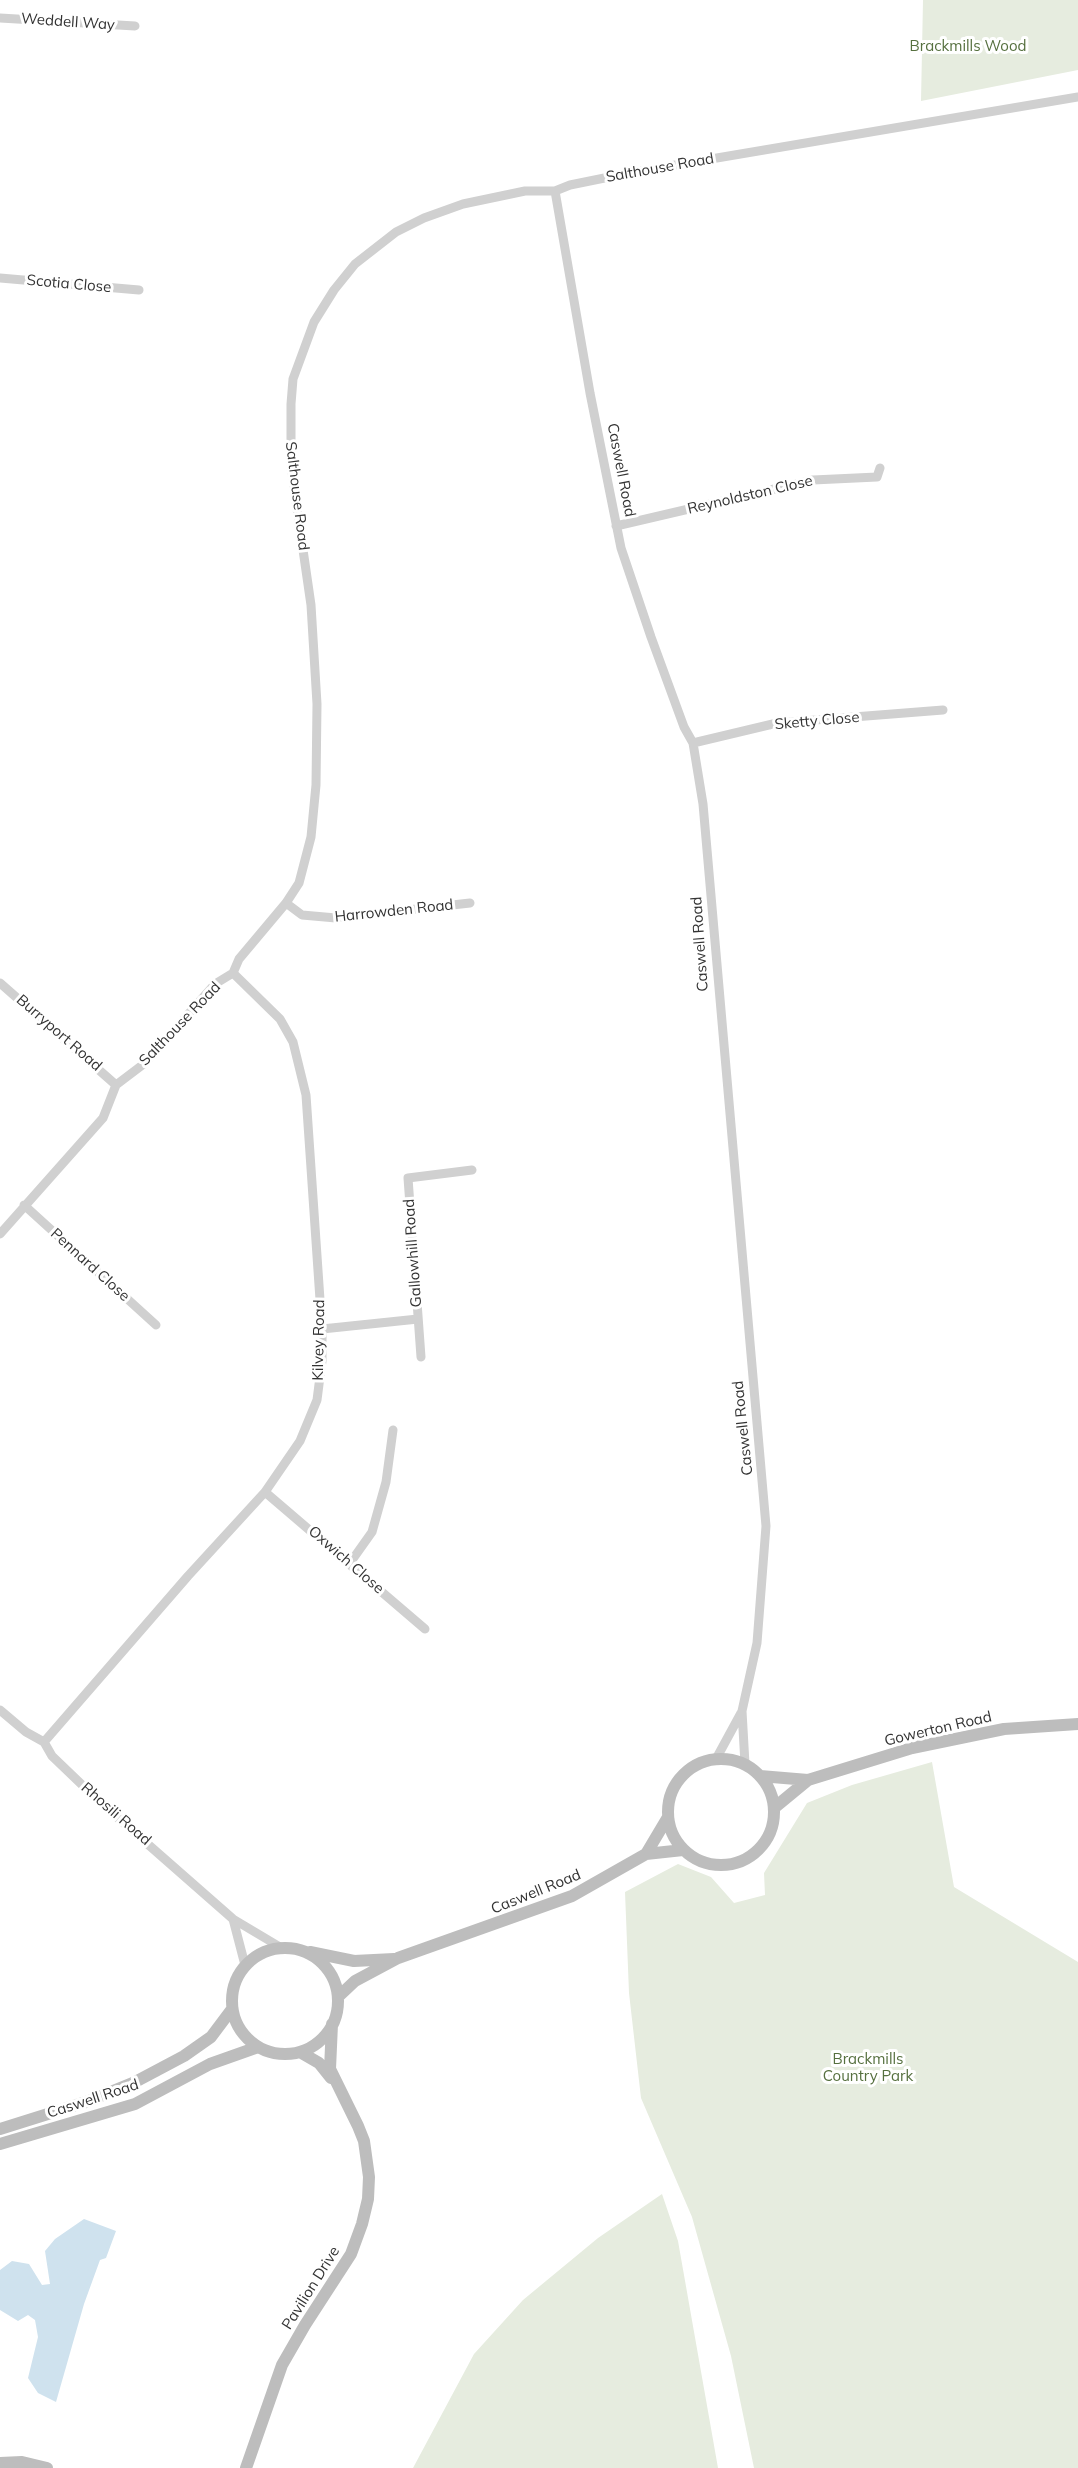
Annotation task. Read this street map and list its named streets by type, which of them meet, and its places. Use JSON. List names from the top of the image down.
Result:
{
  "streets": {
    "street": [
      "Weddell Way",
      "Salthouse Road",
      "Scotia Close",
      "Caswell Road",
      "Reynoldston Close",
      "Sketty Close",
      "Harrowden Road",
      "Burryport Road",
      "Gallowhill Road",
      "Pennard Close",
      "Kilvey Road",
      "Oxwich Close",
      "Gowerton Road",
      "Rhosili Road",
      "Pavilion Drive"
    ]
  },
  "crossings": [
    ["Salthouse Road", "Caswell Road"],
    ["Salthouse Road", "Harrowden Road"],
    ["Salthouse Road", "Burryport Road"],
    ["Salthouse Road", "Kilvey Road"],
    ["Caswell Road", "Reynoldston Close"],
    ["Caswell Road", "Sketty Close"],
    ["Caswell Road", "Gowerton Road"],
    ["Caswell Road", "Rhosili Road"],
    ["Caswell Road", "Pavilion Drive"],
    ["Gallowhill Road", "Kilvey Road"],
    ["Kilvey Road", "Oxwich Close"],
    ["Kilvey Road", "Rhosili Road"],
    ["Rhosili Road", "Pavilion Drive"]
  ],
  "parks": ["Brackmills Wood", "Brackmills Country Park"]
}
